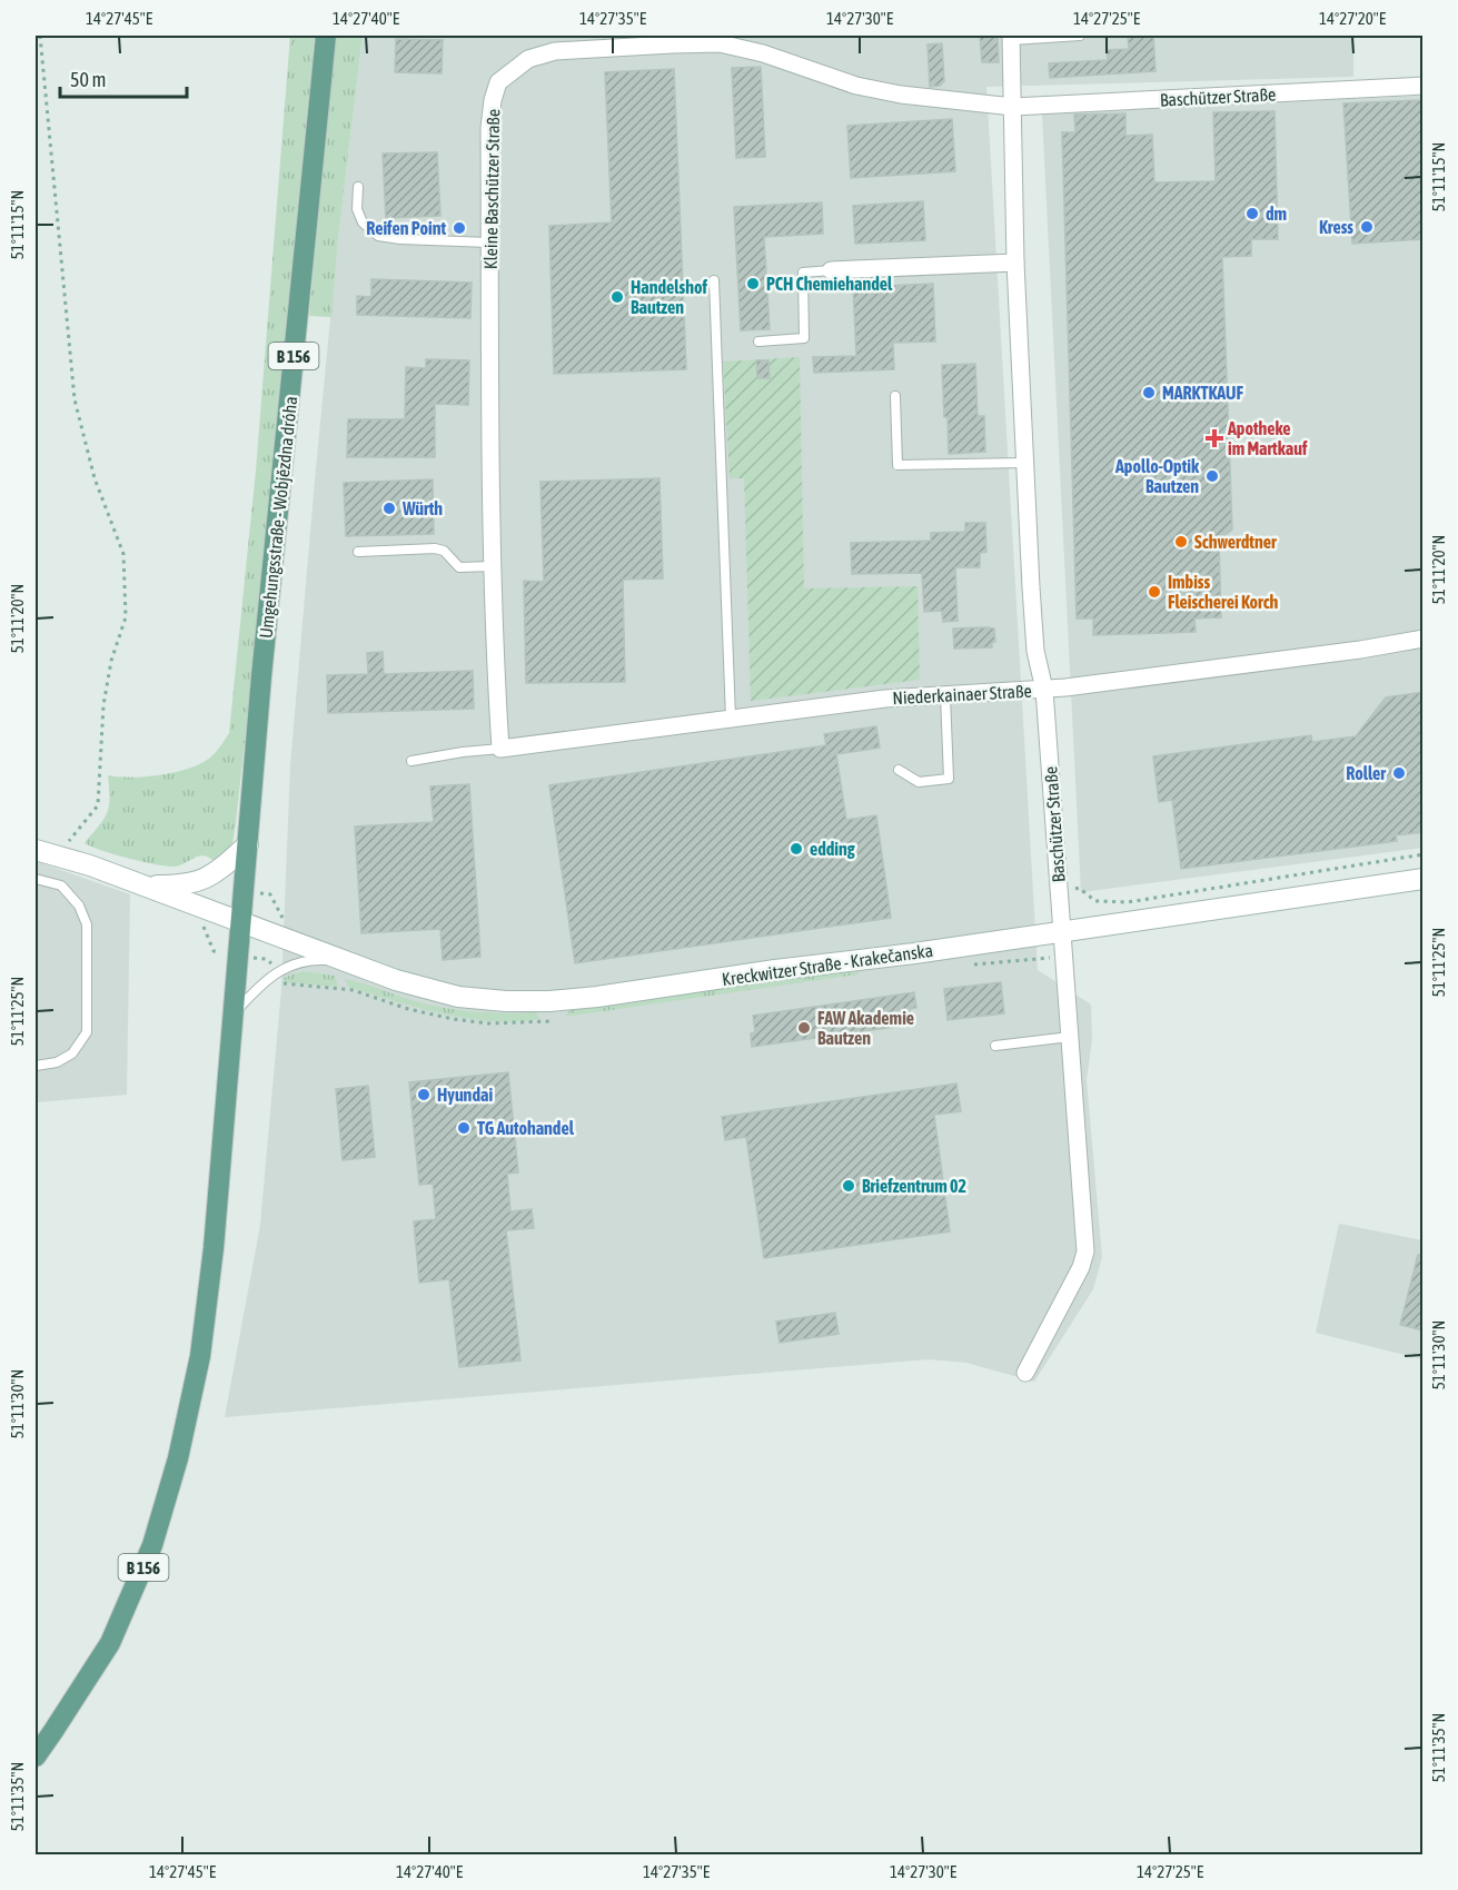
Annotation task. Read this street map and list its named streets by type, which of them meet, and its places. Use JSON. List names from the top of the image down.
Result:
{
  "streets": {
    "main road": ["B 156", "Umgehungsstraße - Wobjězdna dróha"],
    "street": [
      "Baschützer Straße",
      "Kleine Baschützer Straße",
      "Niederkainaer Straße",
      "Kreckwitzer Straße - Krakečanska"
    ]
  },
  "crossings": [
    ["Baschützer Straße", "Kleine Baschützer Straße"],
    ["Baschützer Straße", "Niederkainaer Straße"],
    ["Baschützer Straße", "Kreckwitzer Straße - Krakečanska"],
    ["Kleine Baschützer Straße", "Niederkainaer Straße"],
    ["B 156", "Umgehungsstraße - Wobjězdna dróha"],
    ["B 156", "Kreckwitzer Straße - Krakečanska"],
    ["Umgehungsstraße - Wobjězdna dróha", "Kreckwitzer Straße - Krakečanska"]
  ],
  "places": {
    "other": [
      "dm",
      "Kress",
      "Reifen Point",
      "PCH Chemiehandel",
      "Handelshof Bautzen",
      "MARKTKAUF",
      "Apollo-Optik Bautzen",
      "Würth",
      "Schwerdtner",
      "Imbiss Fleischerei Korch",
      "Roller",
      "edding",
      "FAW Akademie Bautzen",
      "Hyundai",
      "TG Autohandel",
      "Briefzentrum 02"
    ],
    "health": ["Apotheke im Martkauf"]
  },
  "scale_bar": "50 m",
  "coordinates": [
    "14°27'45\"E",
    "14°27'40\"E",
    "14°27'35\"E",
    "14°27'30\"E",
    "14°27'25\"E",
    "14°27'20\"E",
    "51°11'15\"N",
    "51°11'20\"N",
    "51°11'25\"N",
    "51°11'30\"N",
    "51°11'35\"N"
  ]
}
